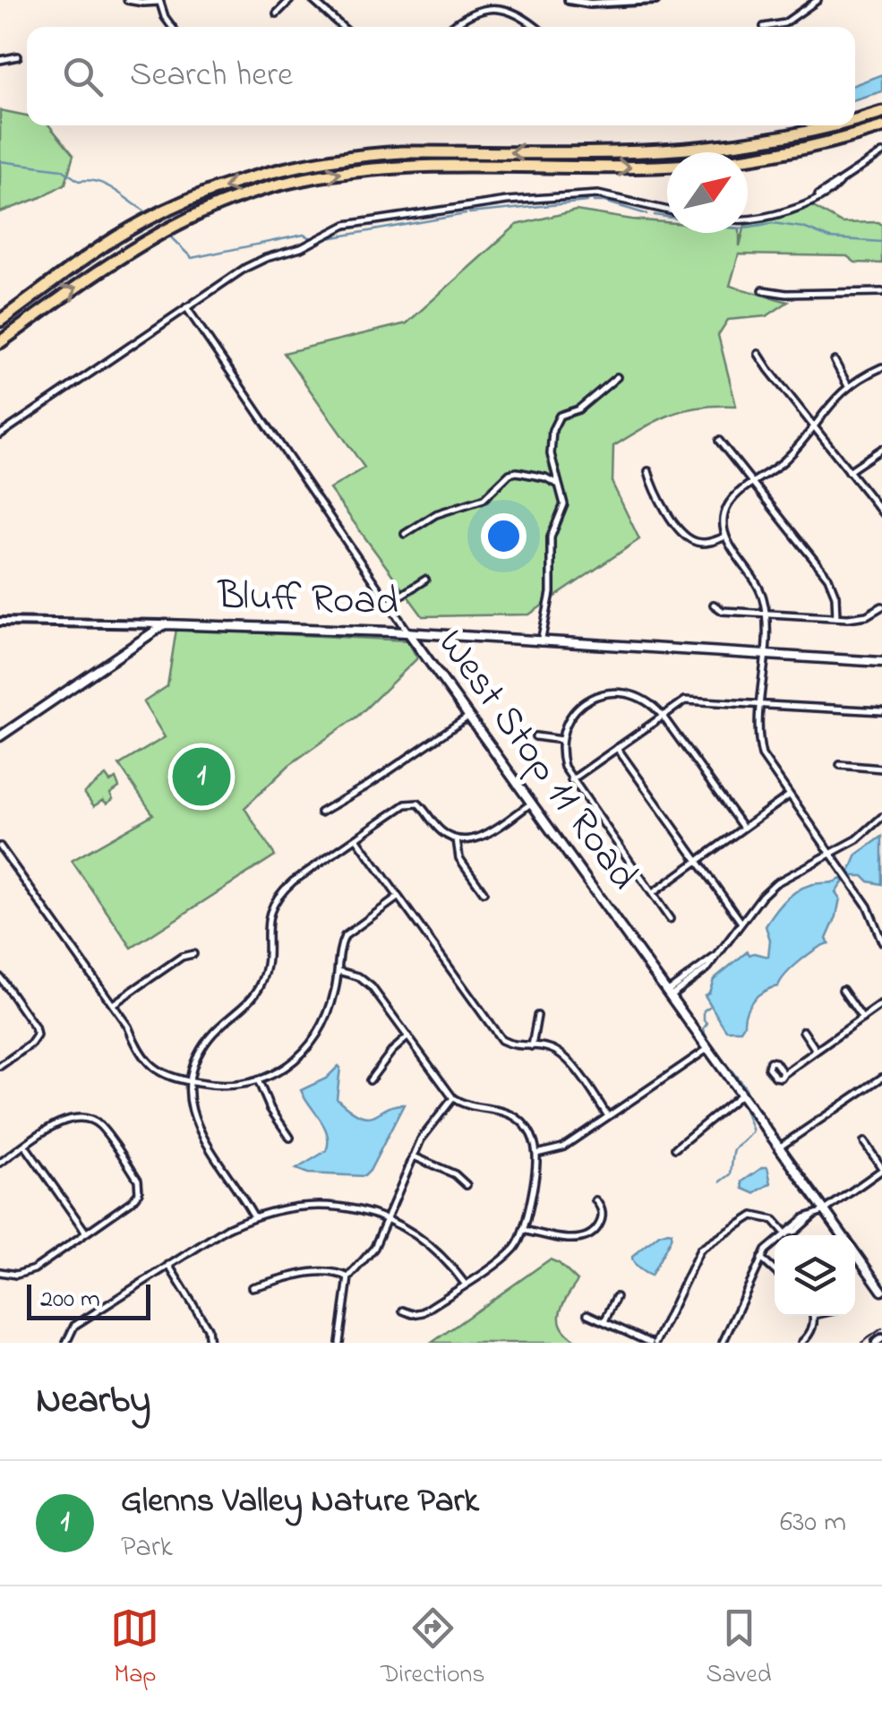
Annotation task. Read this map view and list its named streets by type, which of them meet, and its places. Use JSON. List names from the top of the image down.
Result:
{
  "streets": {
    "main road": ["Bluff Road", "West Stop 11 Road"]
  },
  "crossings": [
    ["Bluff Road", "West Stop 11 Road"]
  ],
  "scale_bar": "200 m",
  "north": "top right",
  "page": {
    "search": "Search here",
    "pins": "1",
    "scale": "200 m",
    "heading": "Nearby",
    "list": [
      {
        "mark": "1",
        "name": "Glenns Valley Nature Park",
        "note": "Park",
        "value": "630 m"
      }
    ],
    "nav": ["Map", "Directions", "Saved"]
  }
}
